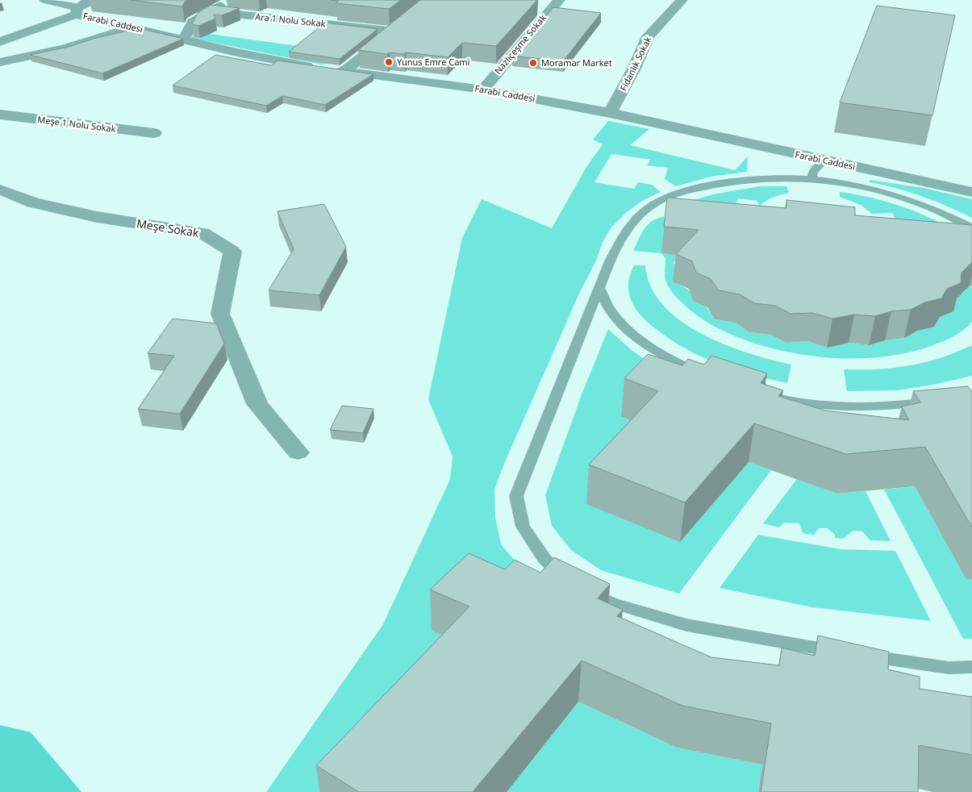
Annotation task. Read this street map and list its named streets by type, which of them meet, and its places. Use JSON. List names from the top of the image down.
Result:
{
  "streets": {
    "street": [
      "Ara 1 Nolu Sokak",
      "Farabi Caddesi",
      "Nazlıçeşme Sokak",
      "Fidanlık Sokak",
      "Meşe 1 Nolu Sokak",
      "Meşe Sokak"
    ]
  },
  "crossings": [
    ["Farabi Caddesi", "Nazlıçeşme Sokak"],
    ["Farabi Caddesi", "Fidanlık Sokak"]
  ],
  "places": ["Yunus Emre Cami", "Moramar Market"]
}
